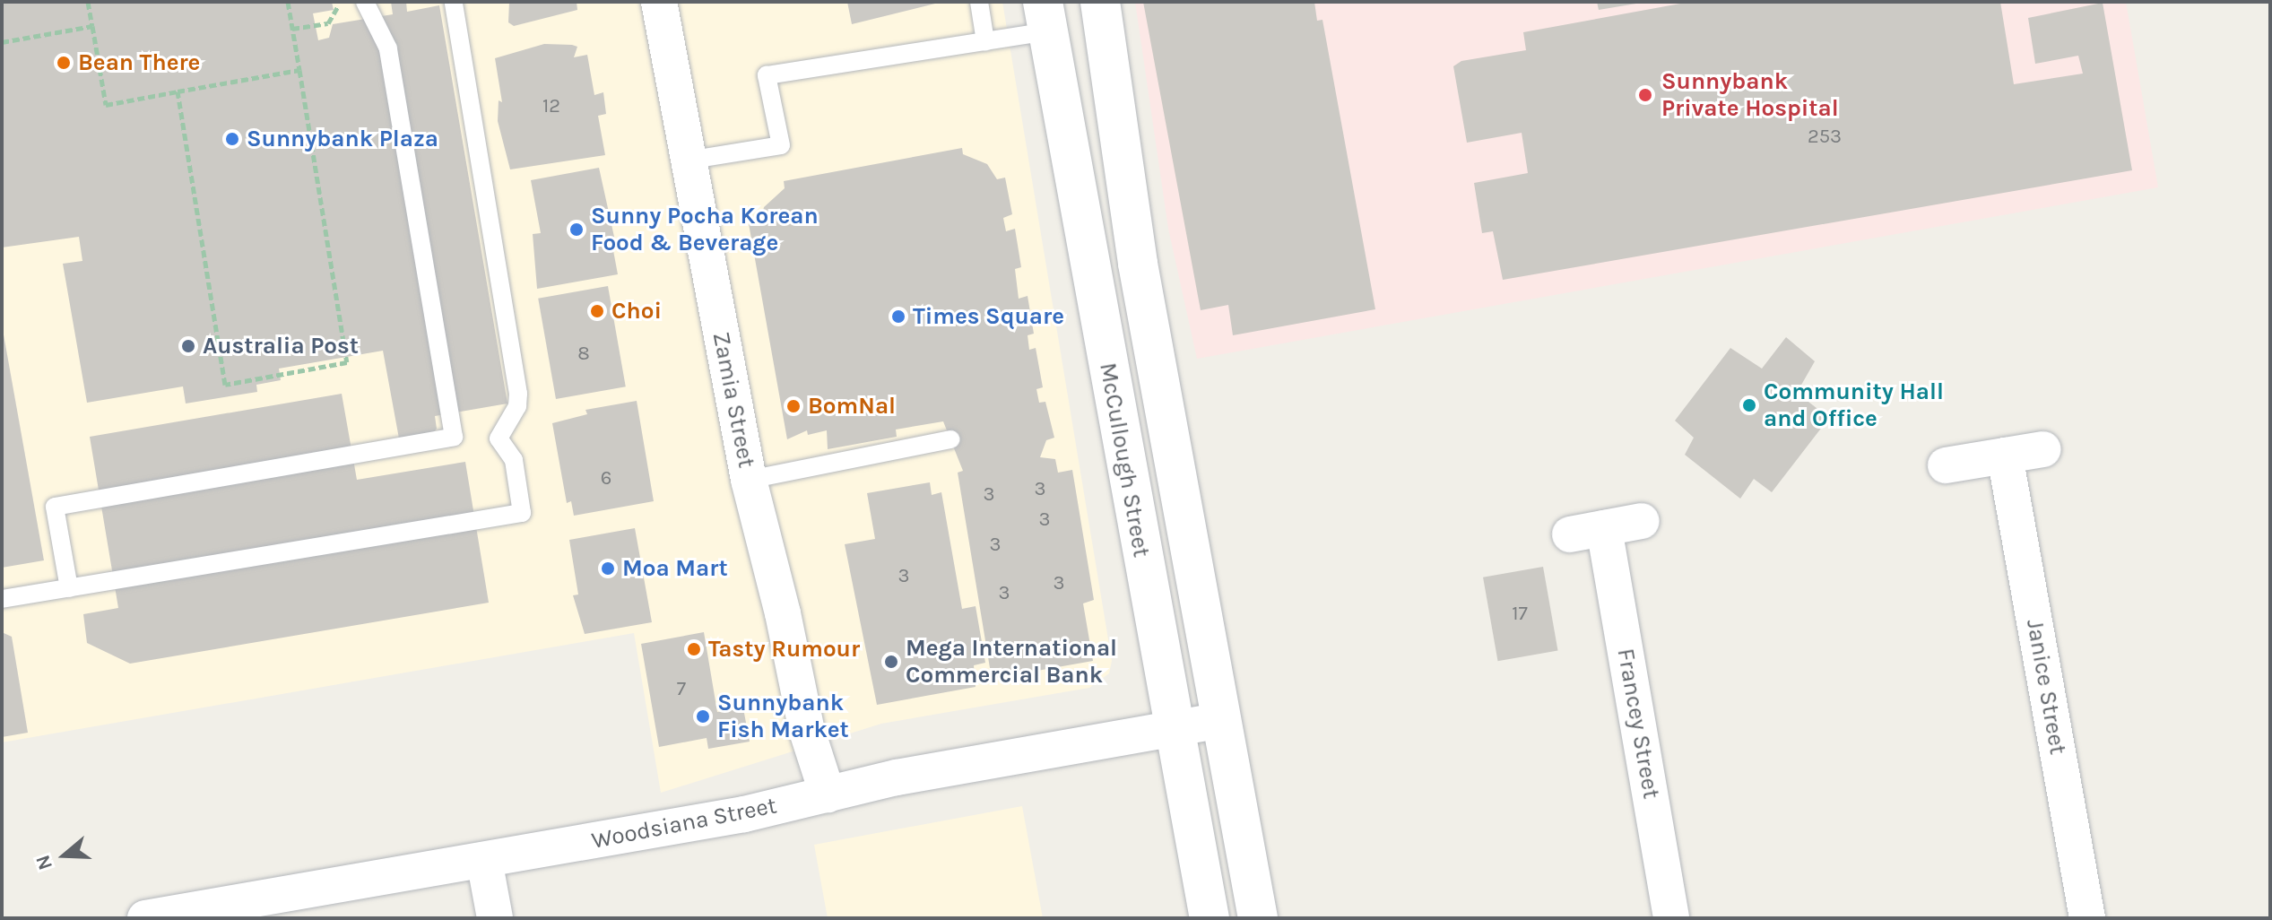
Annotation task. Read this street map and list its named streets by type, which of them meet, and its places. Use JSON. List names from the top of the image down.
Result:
{
  "streets": {
    "main road": ["McCullough Street"],
    "street": [
      "Zamia Street",
      "Janice Street",
      "Francey Street",
      "Woodsiana Street"
    ]
  },
  "crossings": [
    ["Zamia Street", "Woodsiana Street"],
    ["McCullough Street", "Woodsiana Street"]
  ],
  "places": [
    "Bean There",
    "Sunnybank Private Hospital",
    "Sunnybank Plaza",
    "Sunny Pocha Korean Food & Beverage",
    "Choi",
    "Times Square",
    "Australia Post",
    "Community Hall and Office",
    "BomNal",
    "Moa Mart",
    "Tasty Rumour",
    "Mega International Commercial Bank",
    "Sunnybank Fish Market"
  ],
  "house_numbers": [
    "12",
    "253",
    "8",
    "6",
    "3",
    "3",
    "3",
    "3",
    "3",
    "3",
    "3",
    "17",
    "7"
  ],
  "north": "left"
}
